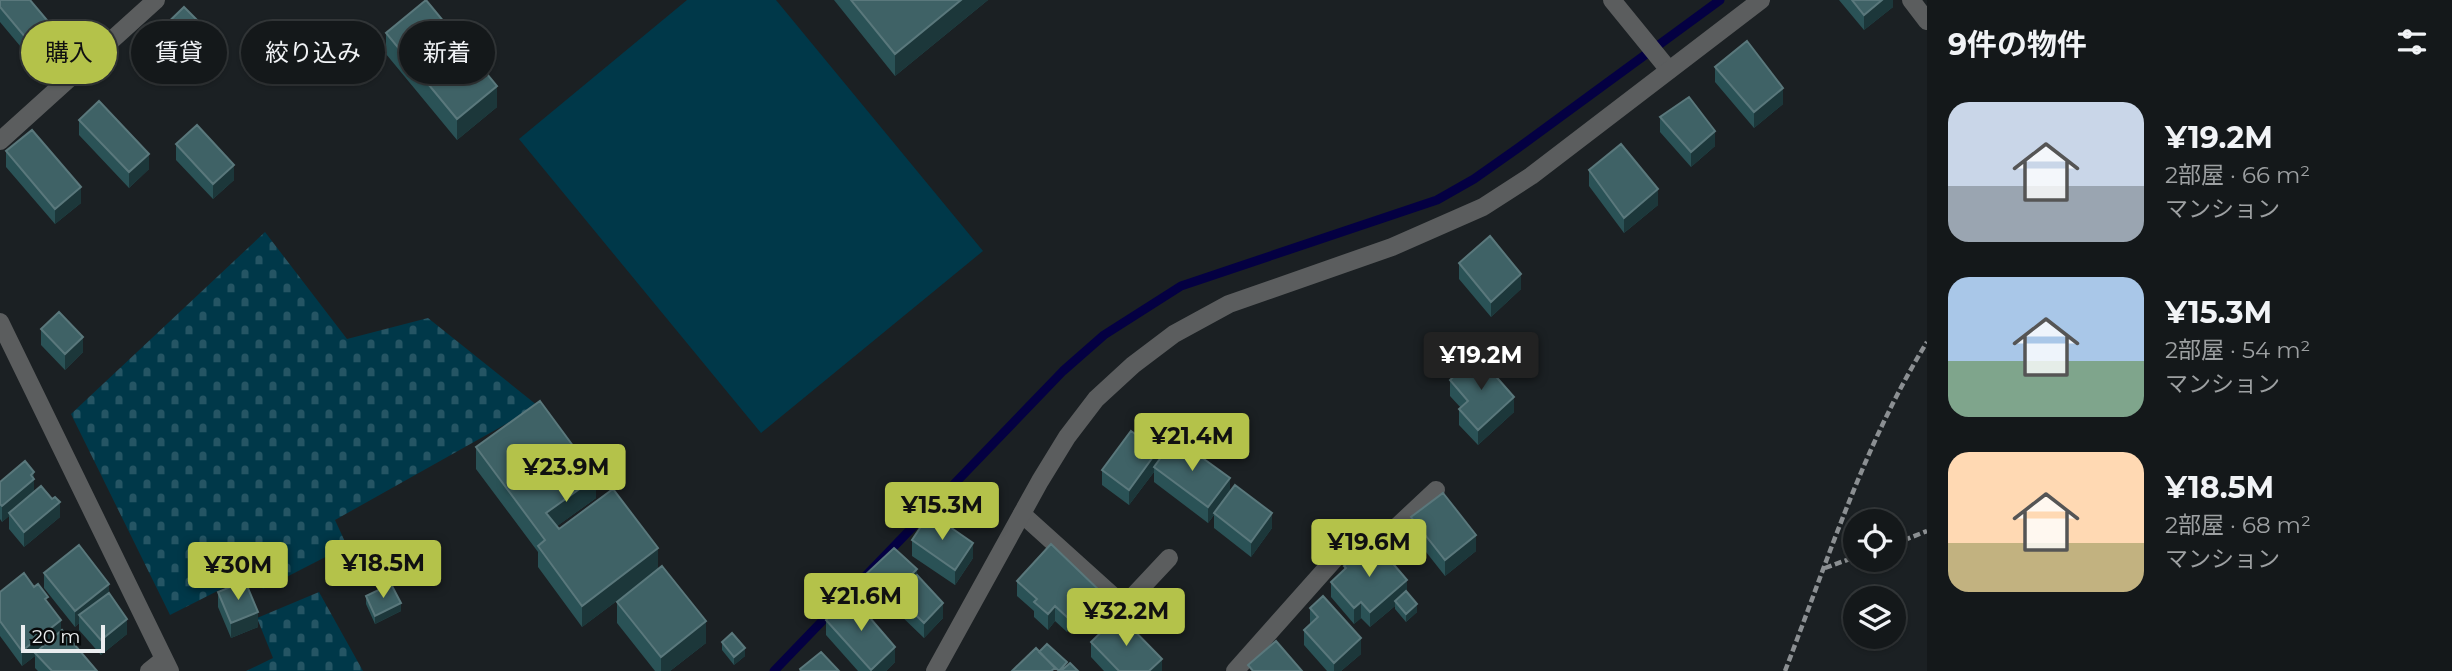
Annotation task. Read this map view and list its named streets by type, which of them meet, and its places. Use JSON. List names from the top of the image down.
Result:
{
  "scale_bar": "20 m",
  "page": {
    "heading": "9件の物件",
    "chip": [
      "購入",
      "賃貸",
      "絞り込み",
      "新着"
    ],
    "list": [
      {
        "name": "¥19.2M",
        "note": "2部屋 · 66 m² · マンション"
      },
      {
        "name": "¥15.3M",
        "note": "2部屋 · 54 m² · マンション"
      },
      {
        "name": "¥18.5M",
        "note": "2部屋 · 68 m² · マンション"
      }
    ],
    "price": [
      "¥19.2M",
      "¥21.4M",
      "¥23.9M",
      "¥15.3M",
      "¥19.6M",
      "¥18.5M",
      "¥30M",
      "¥21.6M",
      "¥32.2M"
    ],
    "scale": "20 m"
  }
}
